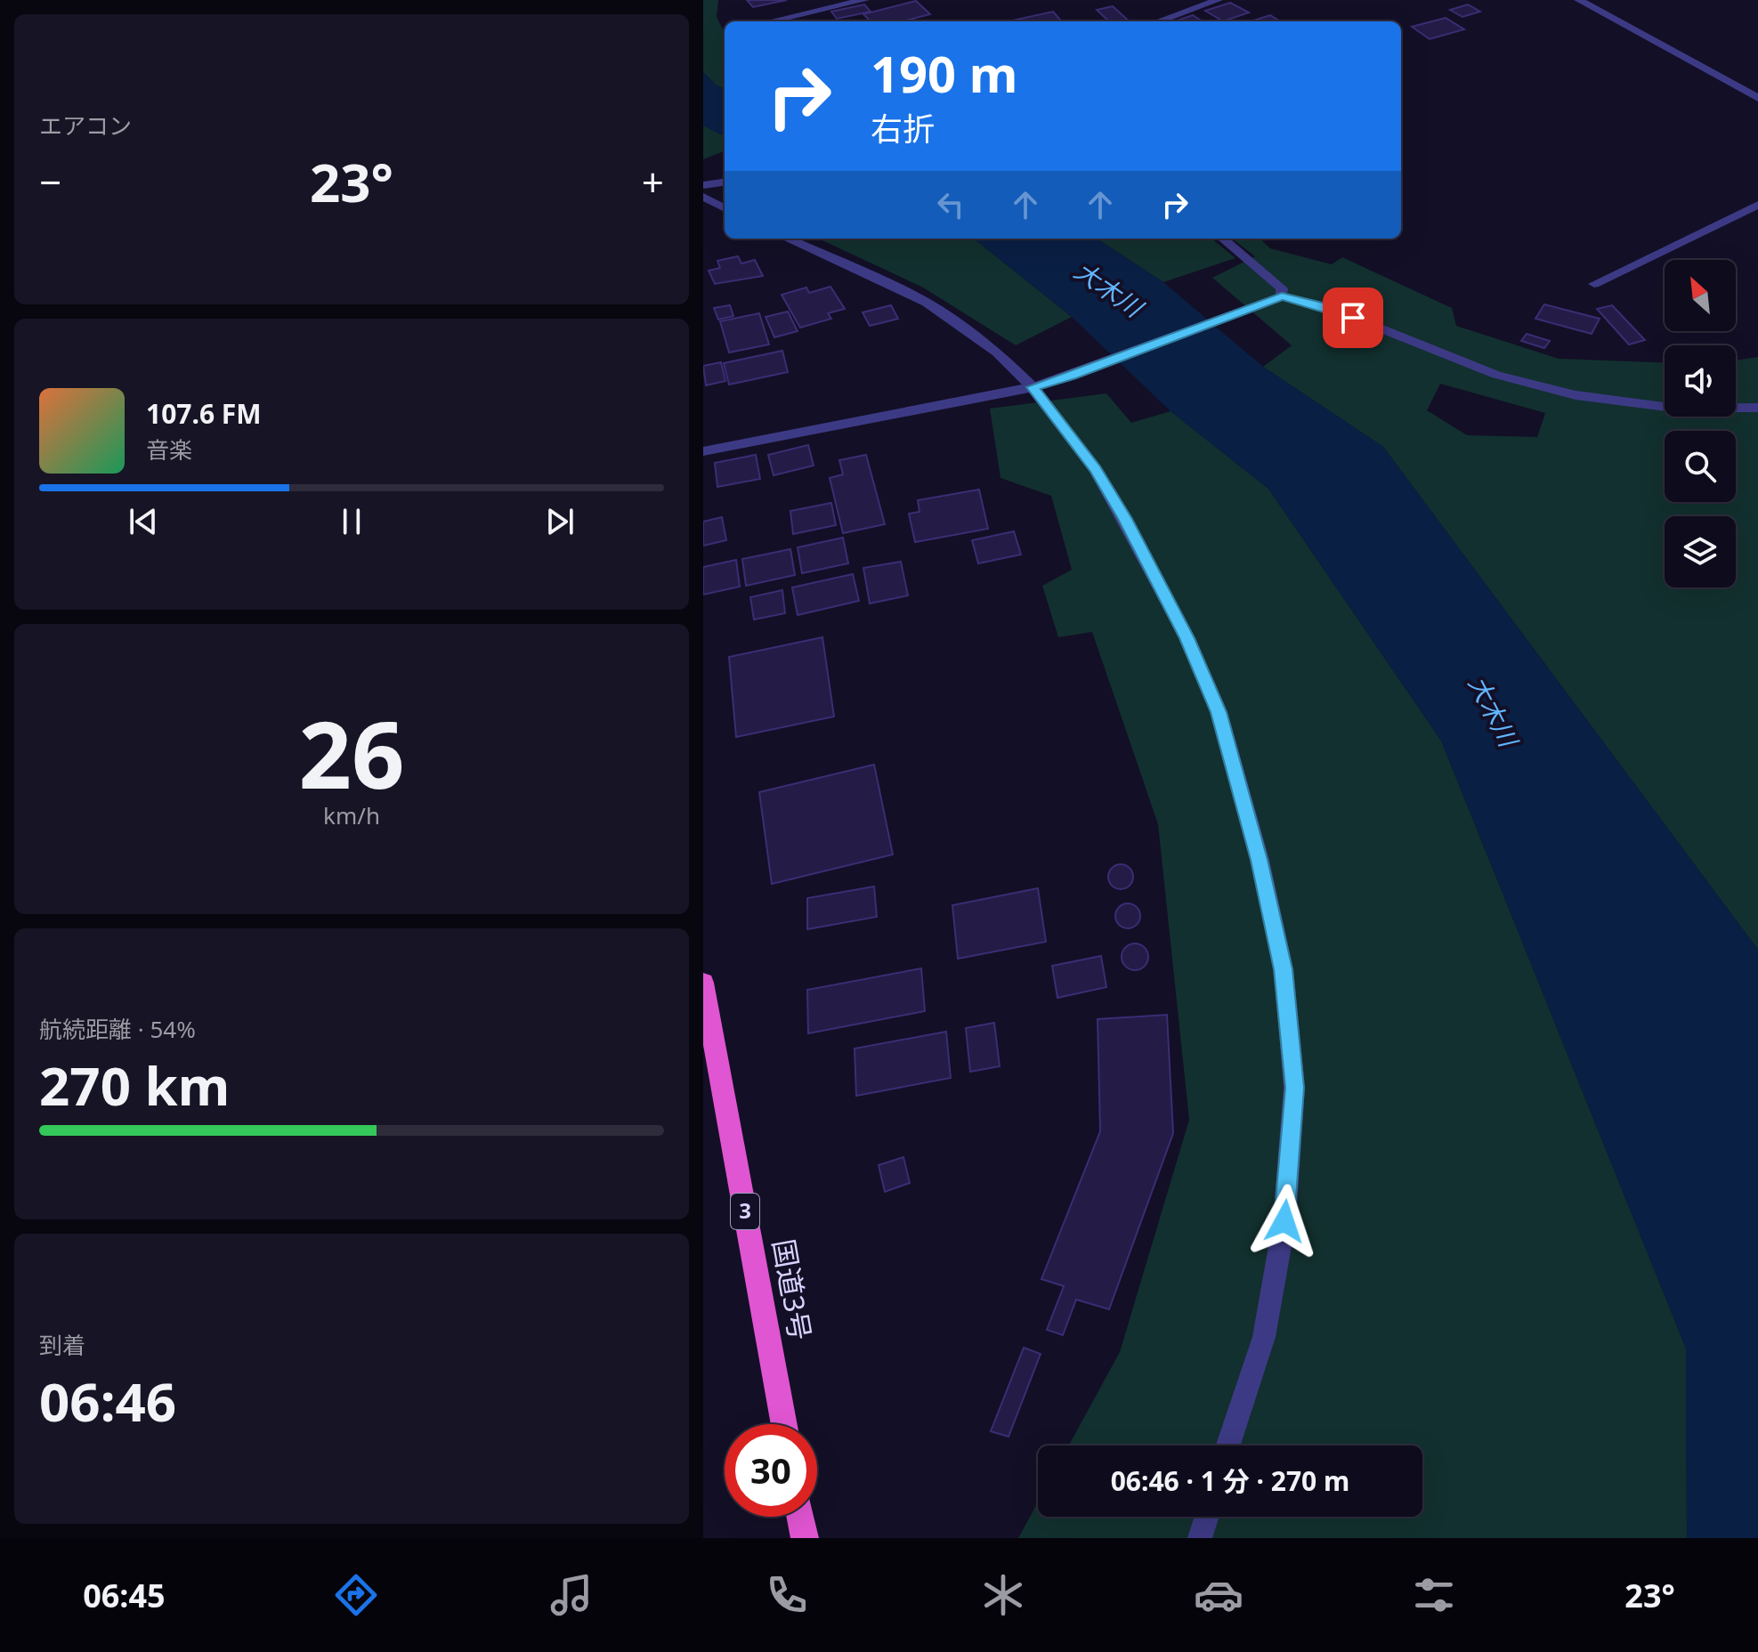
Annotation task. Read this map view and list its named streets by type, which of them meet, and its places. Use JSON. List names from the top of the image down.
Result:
{
  "streets": {
    "highway": ["3", "国道3号"]
  },
  "water": ["大木川"],
  "north": "top left",
  "page": {
    "tile": [
      "エアコン",
      ["26", "km/h"],
      ["航続距離 · 54%", "270 km"],
      ["到着", "06:46"]
    ],
    "turn": ["190 m", "右折"],
    "heat": ["−", "23°", "+"],
    "song": ["107.6 FM", "音楽"],
    "limit": "30",
    "trip": "06:46 · 1 分 · 270 m",
    "tabs": ["06:45", "23°"]
  }
}
